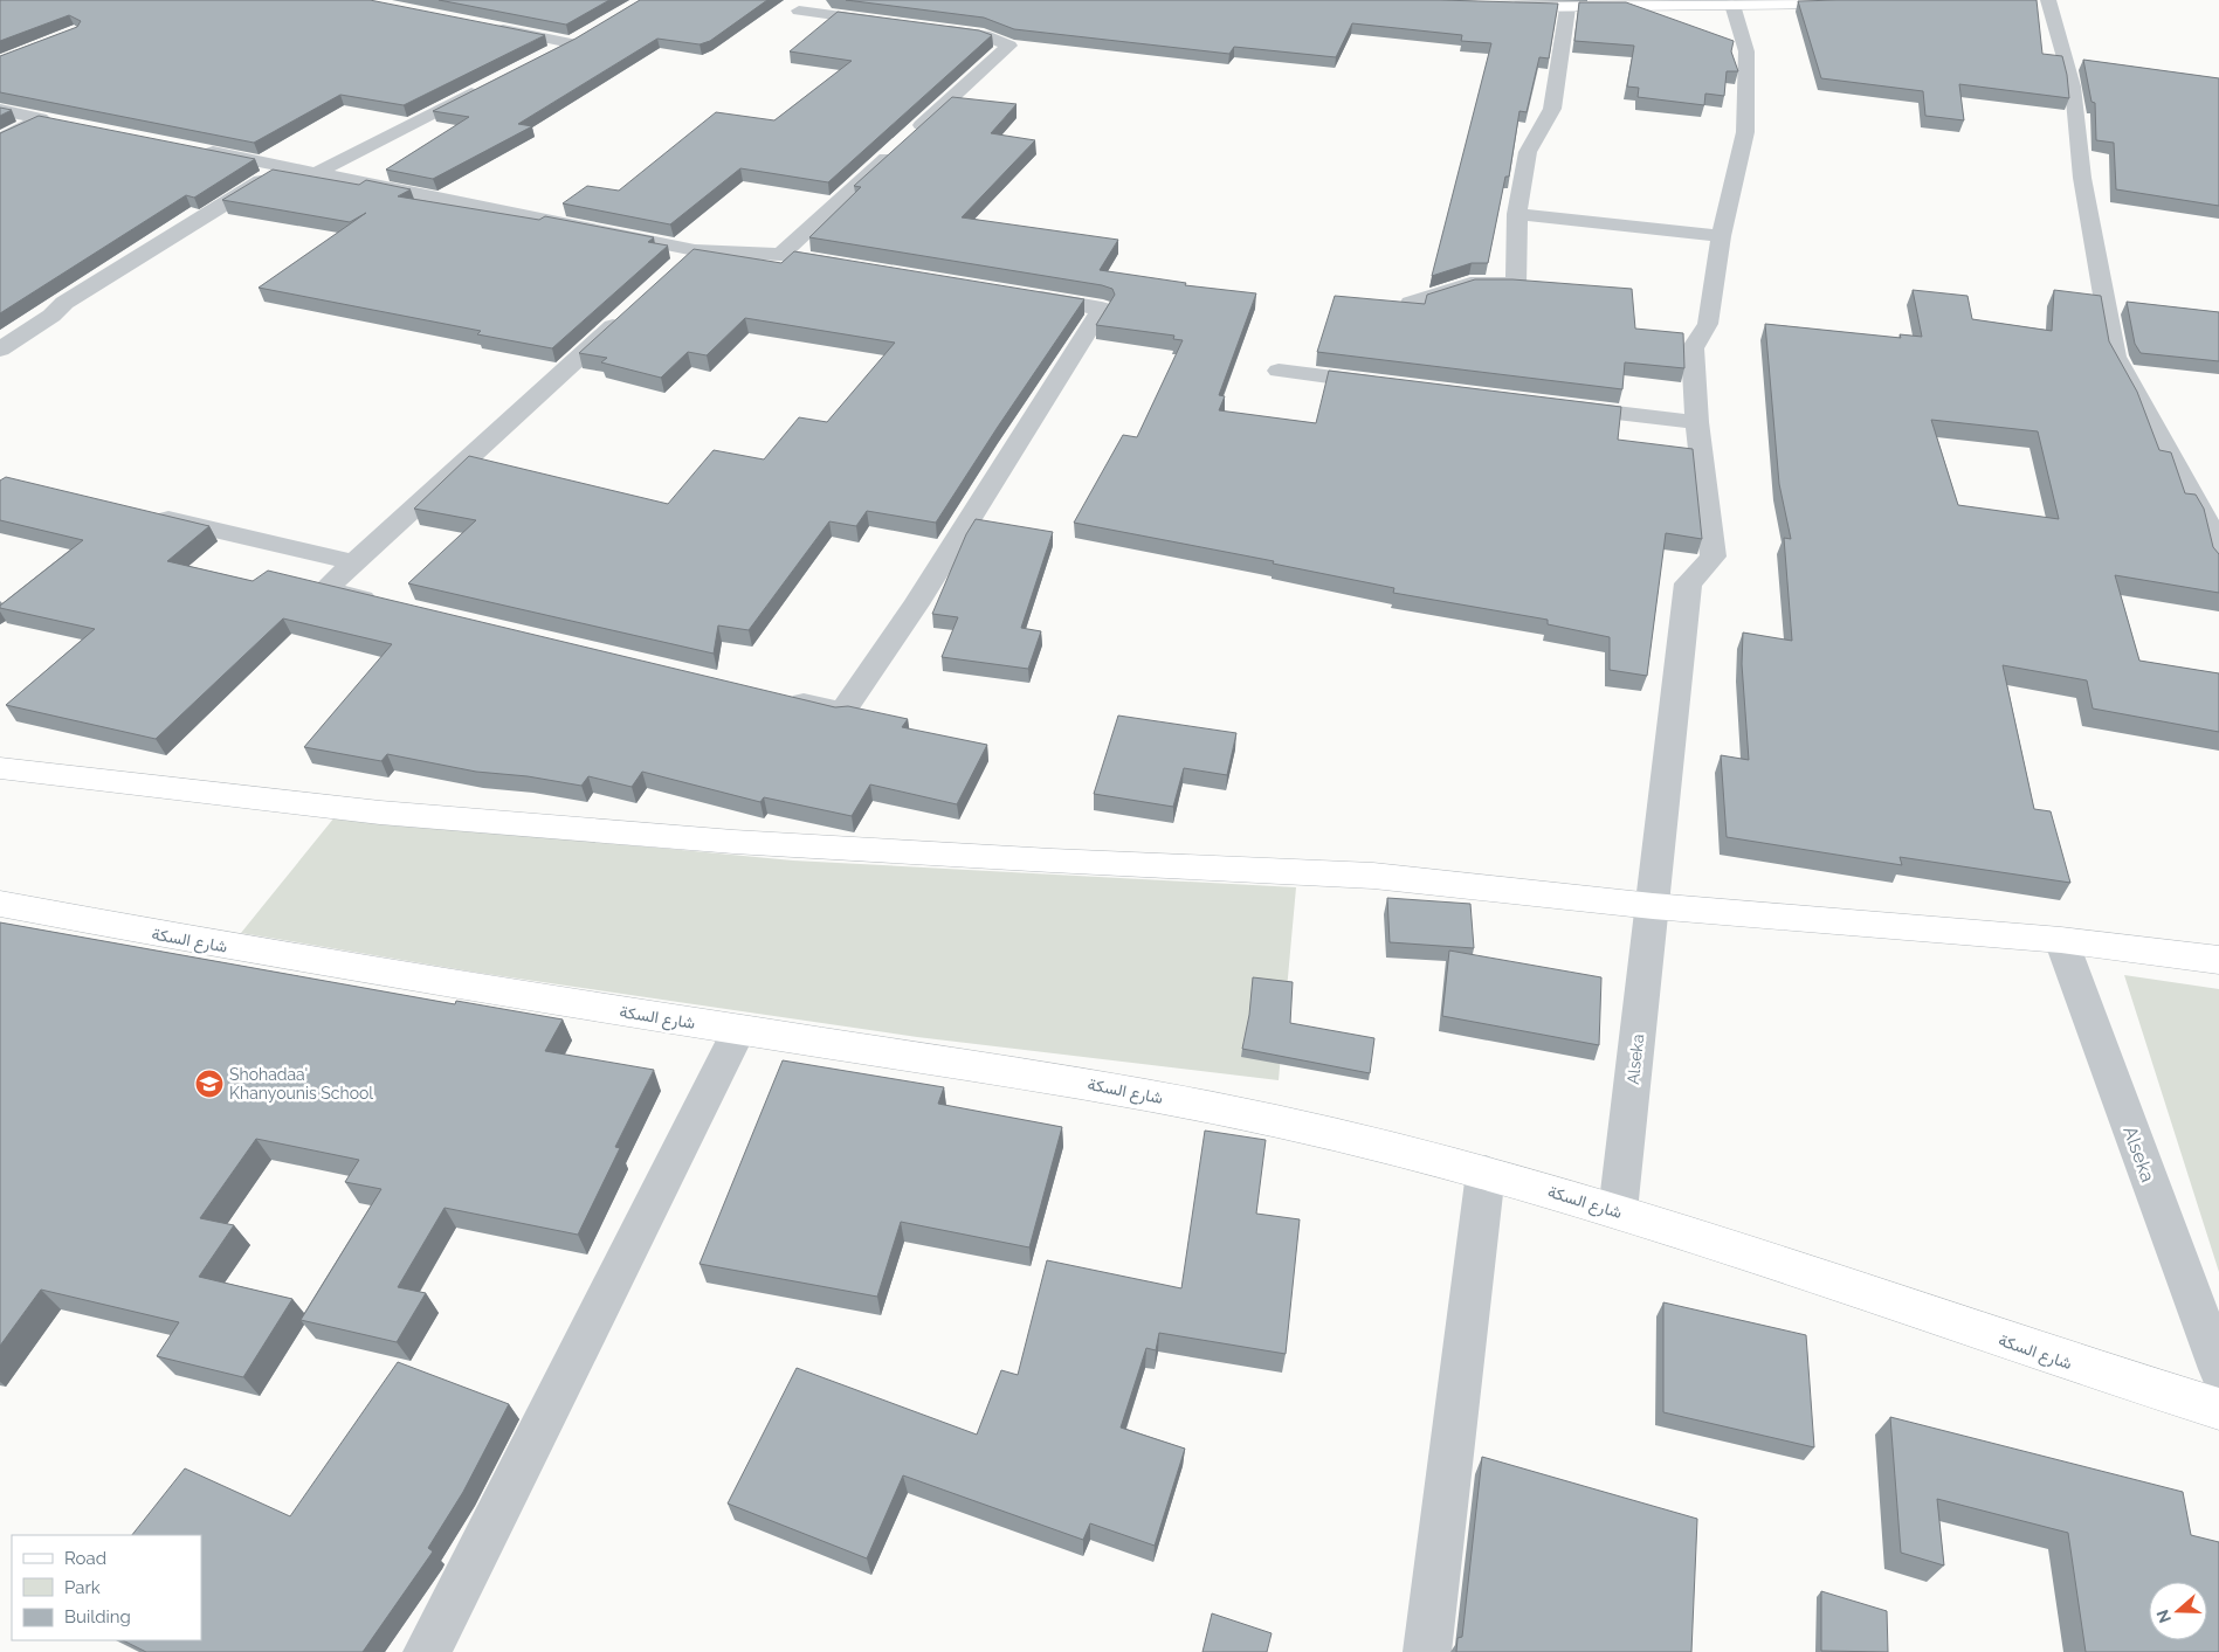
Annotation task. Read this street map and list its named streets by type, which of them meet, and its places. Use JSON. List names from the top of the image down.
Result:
{
  "streets": {
    "main road": ["شارع السكة"],
    "street": ["Alseka"]
  },
  "crossings": [
    ["شارع السكة", "Alseka"]
  ],
  "places": {
    "school or university": ["Shohadaa' Khanyounis School"]
  },
  "legend": ["Road", "Park", "Building"],
  "north": "left"
}
